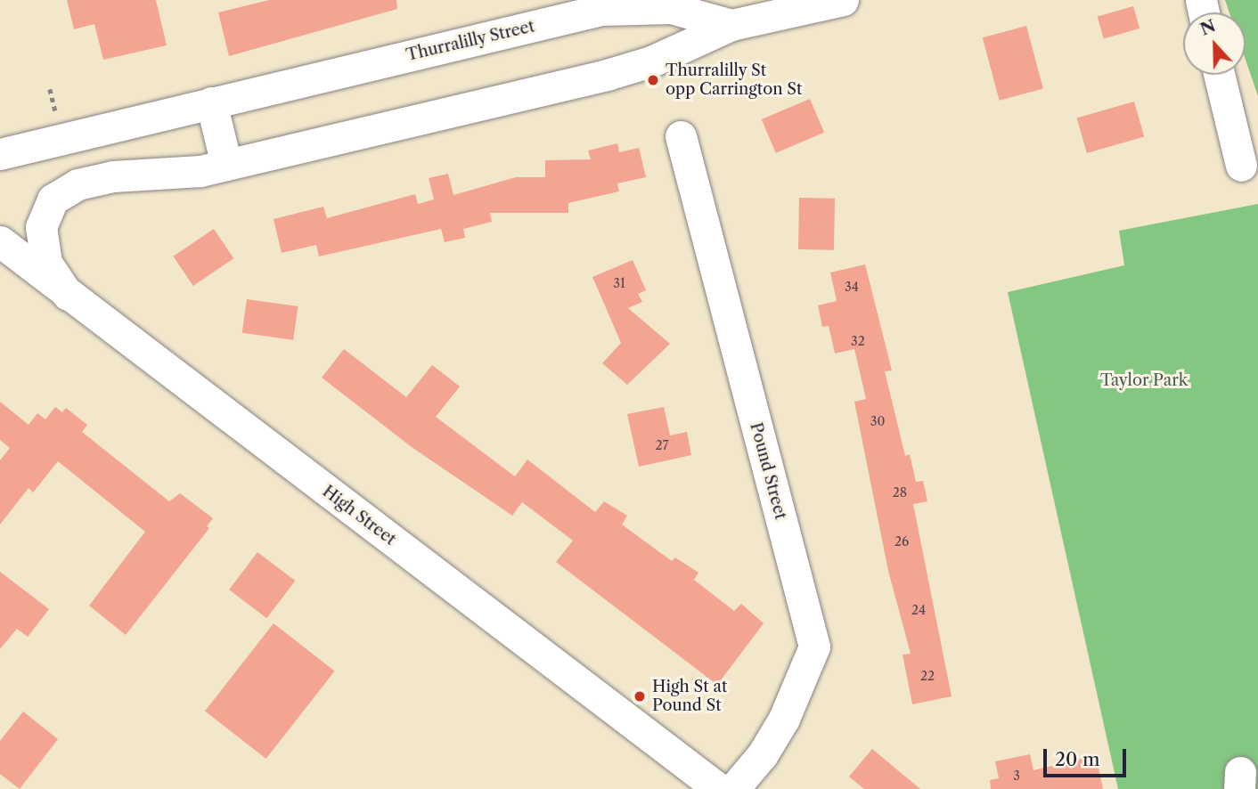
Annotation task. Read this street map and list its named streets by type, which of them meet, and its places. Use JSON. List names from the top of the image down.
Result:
{
  "streets": {
    "street": ["Thurralilly Street", "Pound Street", "High Street"]
  },
  "crossings": [
    ["Thurralilly Street", "High Street"]
  ],
  "parks": ["Taylor Park"],
  "places": ["Thurralilly St opp Carrington St", "High St at Pound St"],
  "house_numbers": [
    "31",
    "34",
    "32",
    "30",
    "27",
    "28",
    "26",
    "24",
    "22",
    "3"
  ],
  "scale_bar": "20 m",
  "north": "top"
}
